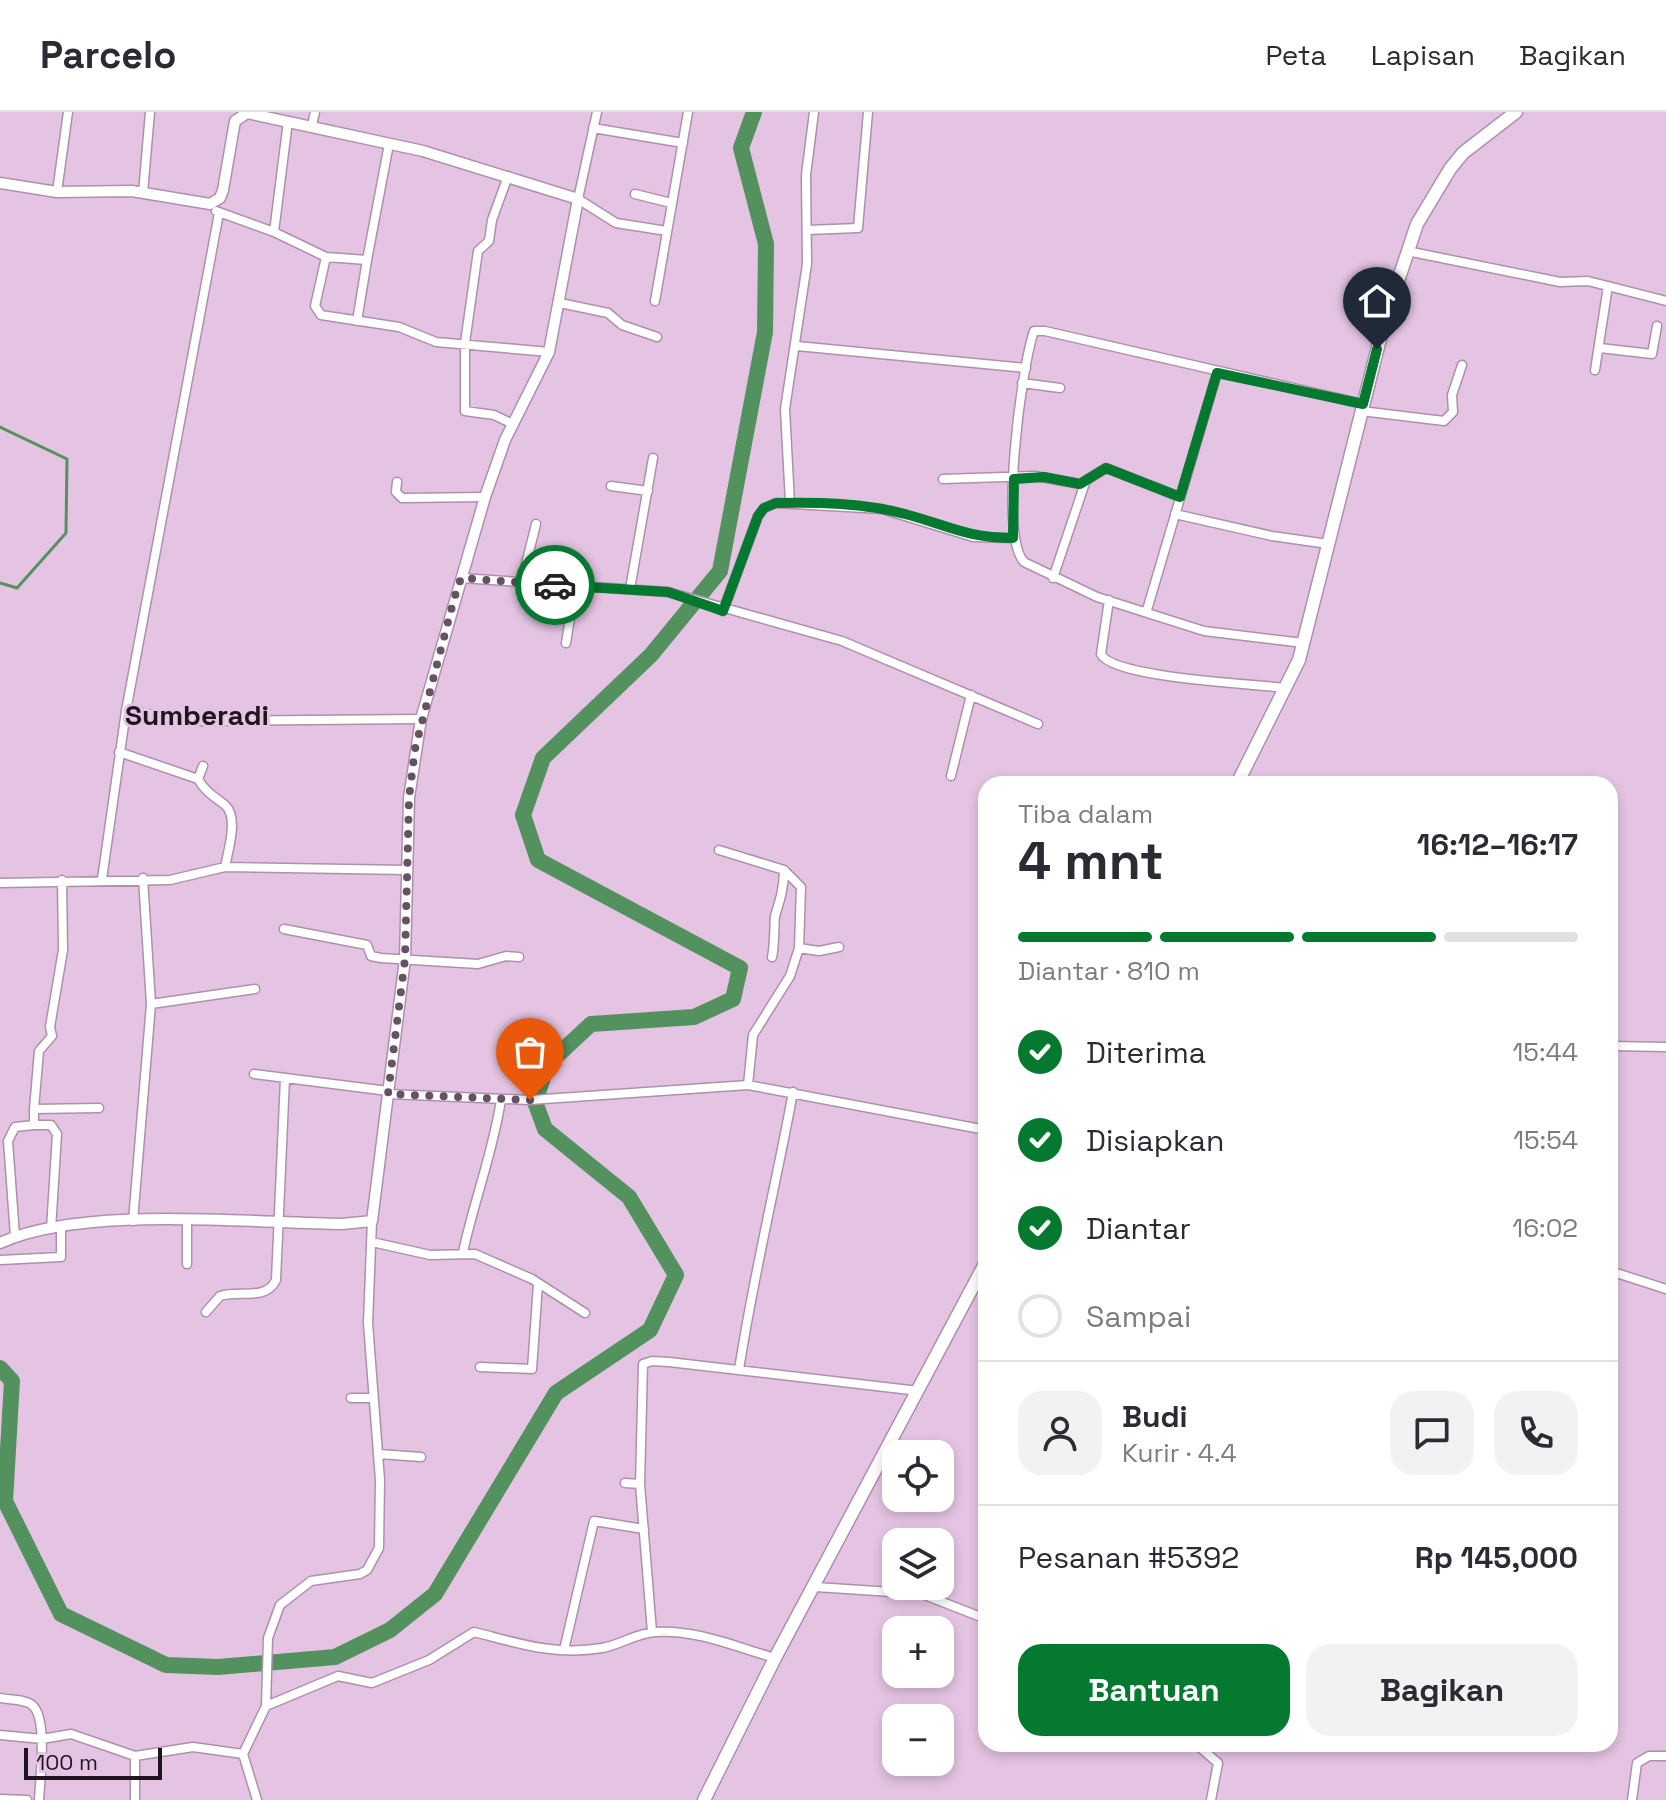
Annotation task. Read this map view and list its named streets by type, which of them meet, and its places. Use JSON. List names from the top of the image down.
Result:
{
  "districts": ["Sumberadi"],
  "scale_bar": "100 m",
  "page": {
    "header": "Parcelo",
    "nav": ["Peta", "Lapisan", "Bagikan"],
    "heading": ["4 mnt", "Tiba dalam", "16:12–16:17"],
    "panel": [
      "Budi",
      "Kurir · 4.4",
      "Pesanan #5392",
      "Rp 145,000"
    ],
    "bar": "Diantar · 810 m",
    "list": [
      ["Diterima", "15:44"],
      ["Disiapkan", "15:54"],
      ["Diantar", "16:02"],
      "Sampai"
    ],
    "map_buttons": ["+", "−"],
    "buttons": ["Bantuan", "Bagikan"],
    "scale": "100 m"
  }
}
